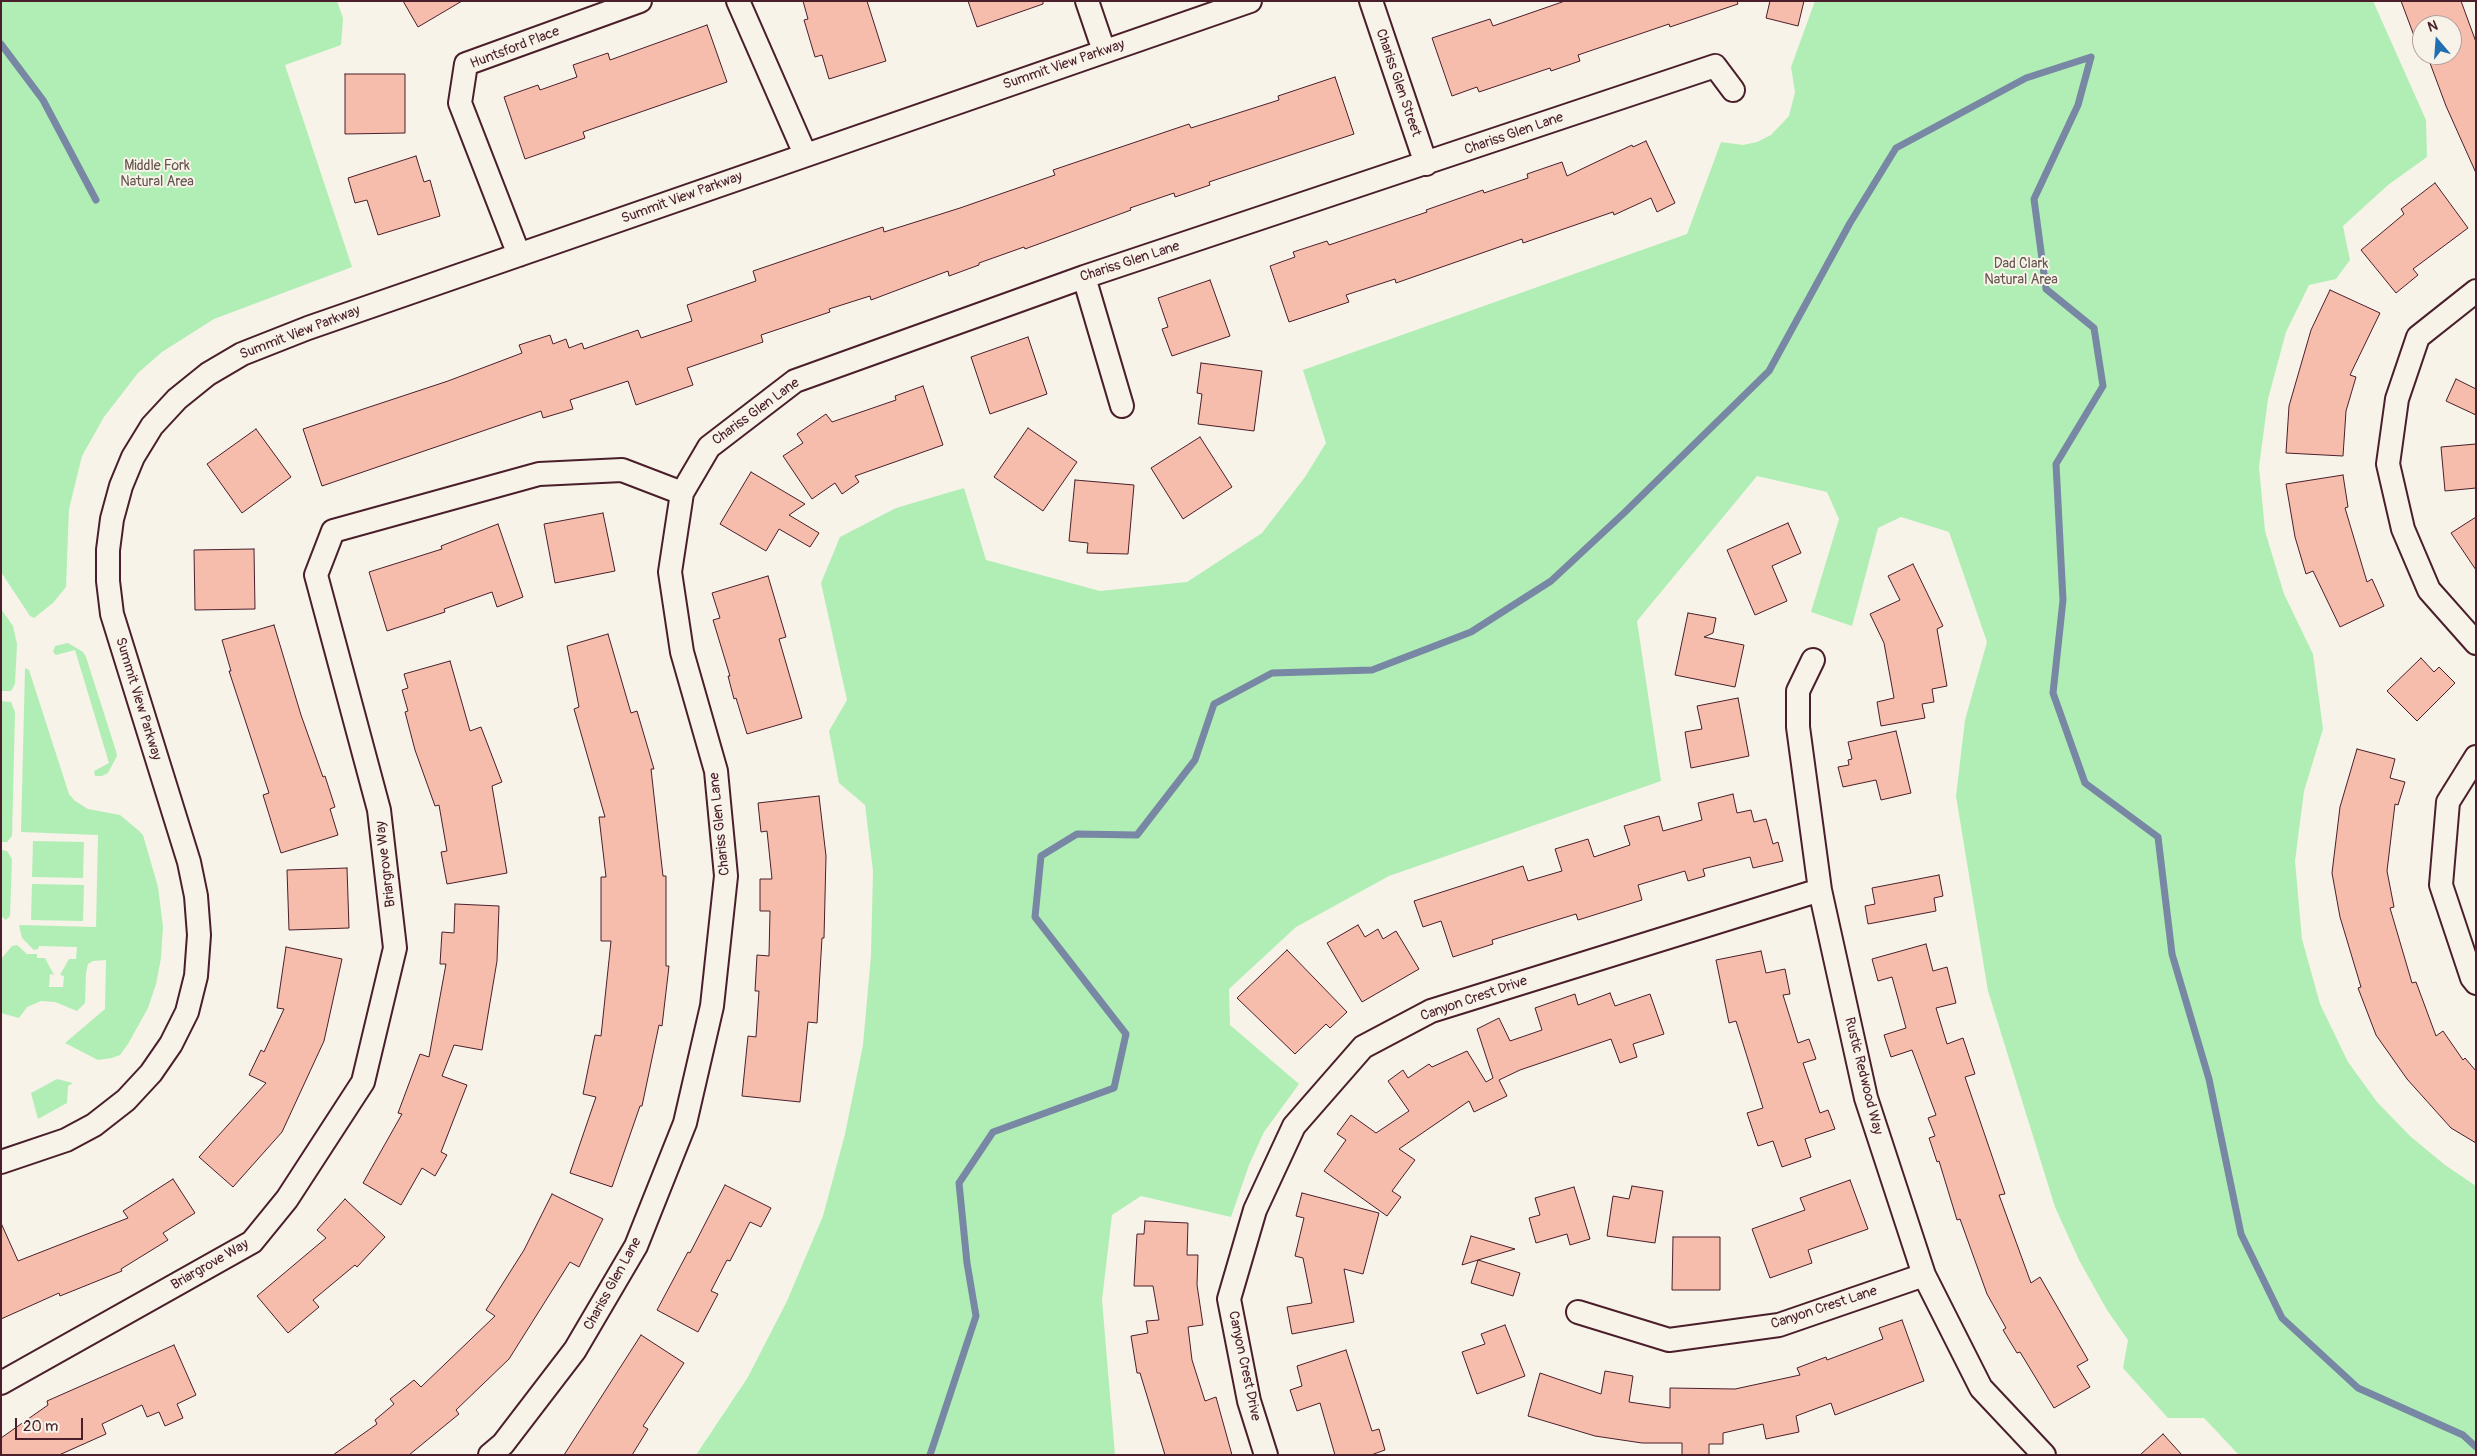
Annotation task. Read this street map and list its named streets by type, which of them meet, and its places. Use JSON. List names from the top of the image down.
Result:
{
  "streets": {
    "street": [
      "Huntsford Place",
      "Summit View Parkway",
      "Chariss Glen Street",
      "Chariss Glen Lane",
      "Briargrove Way",
      "Canyon Crest Drive",
      "Rustic Redwood Way",
      "Canyon Crest Lane"
    ]
  },
  "crossings": [
    ["Huntsford Place", "Summit View Parkway"],
    ["Chariss Glen Street", "Chariss Glen Lane"],
    ["Chariss Glen Lane", "Briargrove Way"],
    ["Canyon Crest Drive", "Rustic Redwood Way"],
    ["Rustic Redwood Way", "Canyon Crest Lane"]
  ],
  "parks": ["Middle Fork Natural Area", "Dad Clark Natural Area"],
  "scale_bar": "20 m",
  "north": "top"
}
